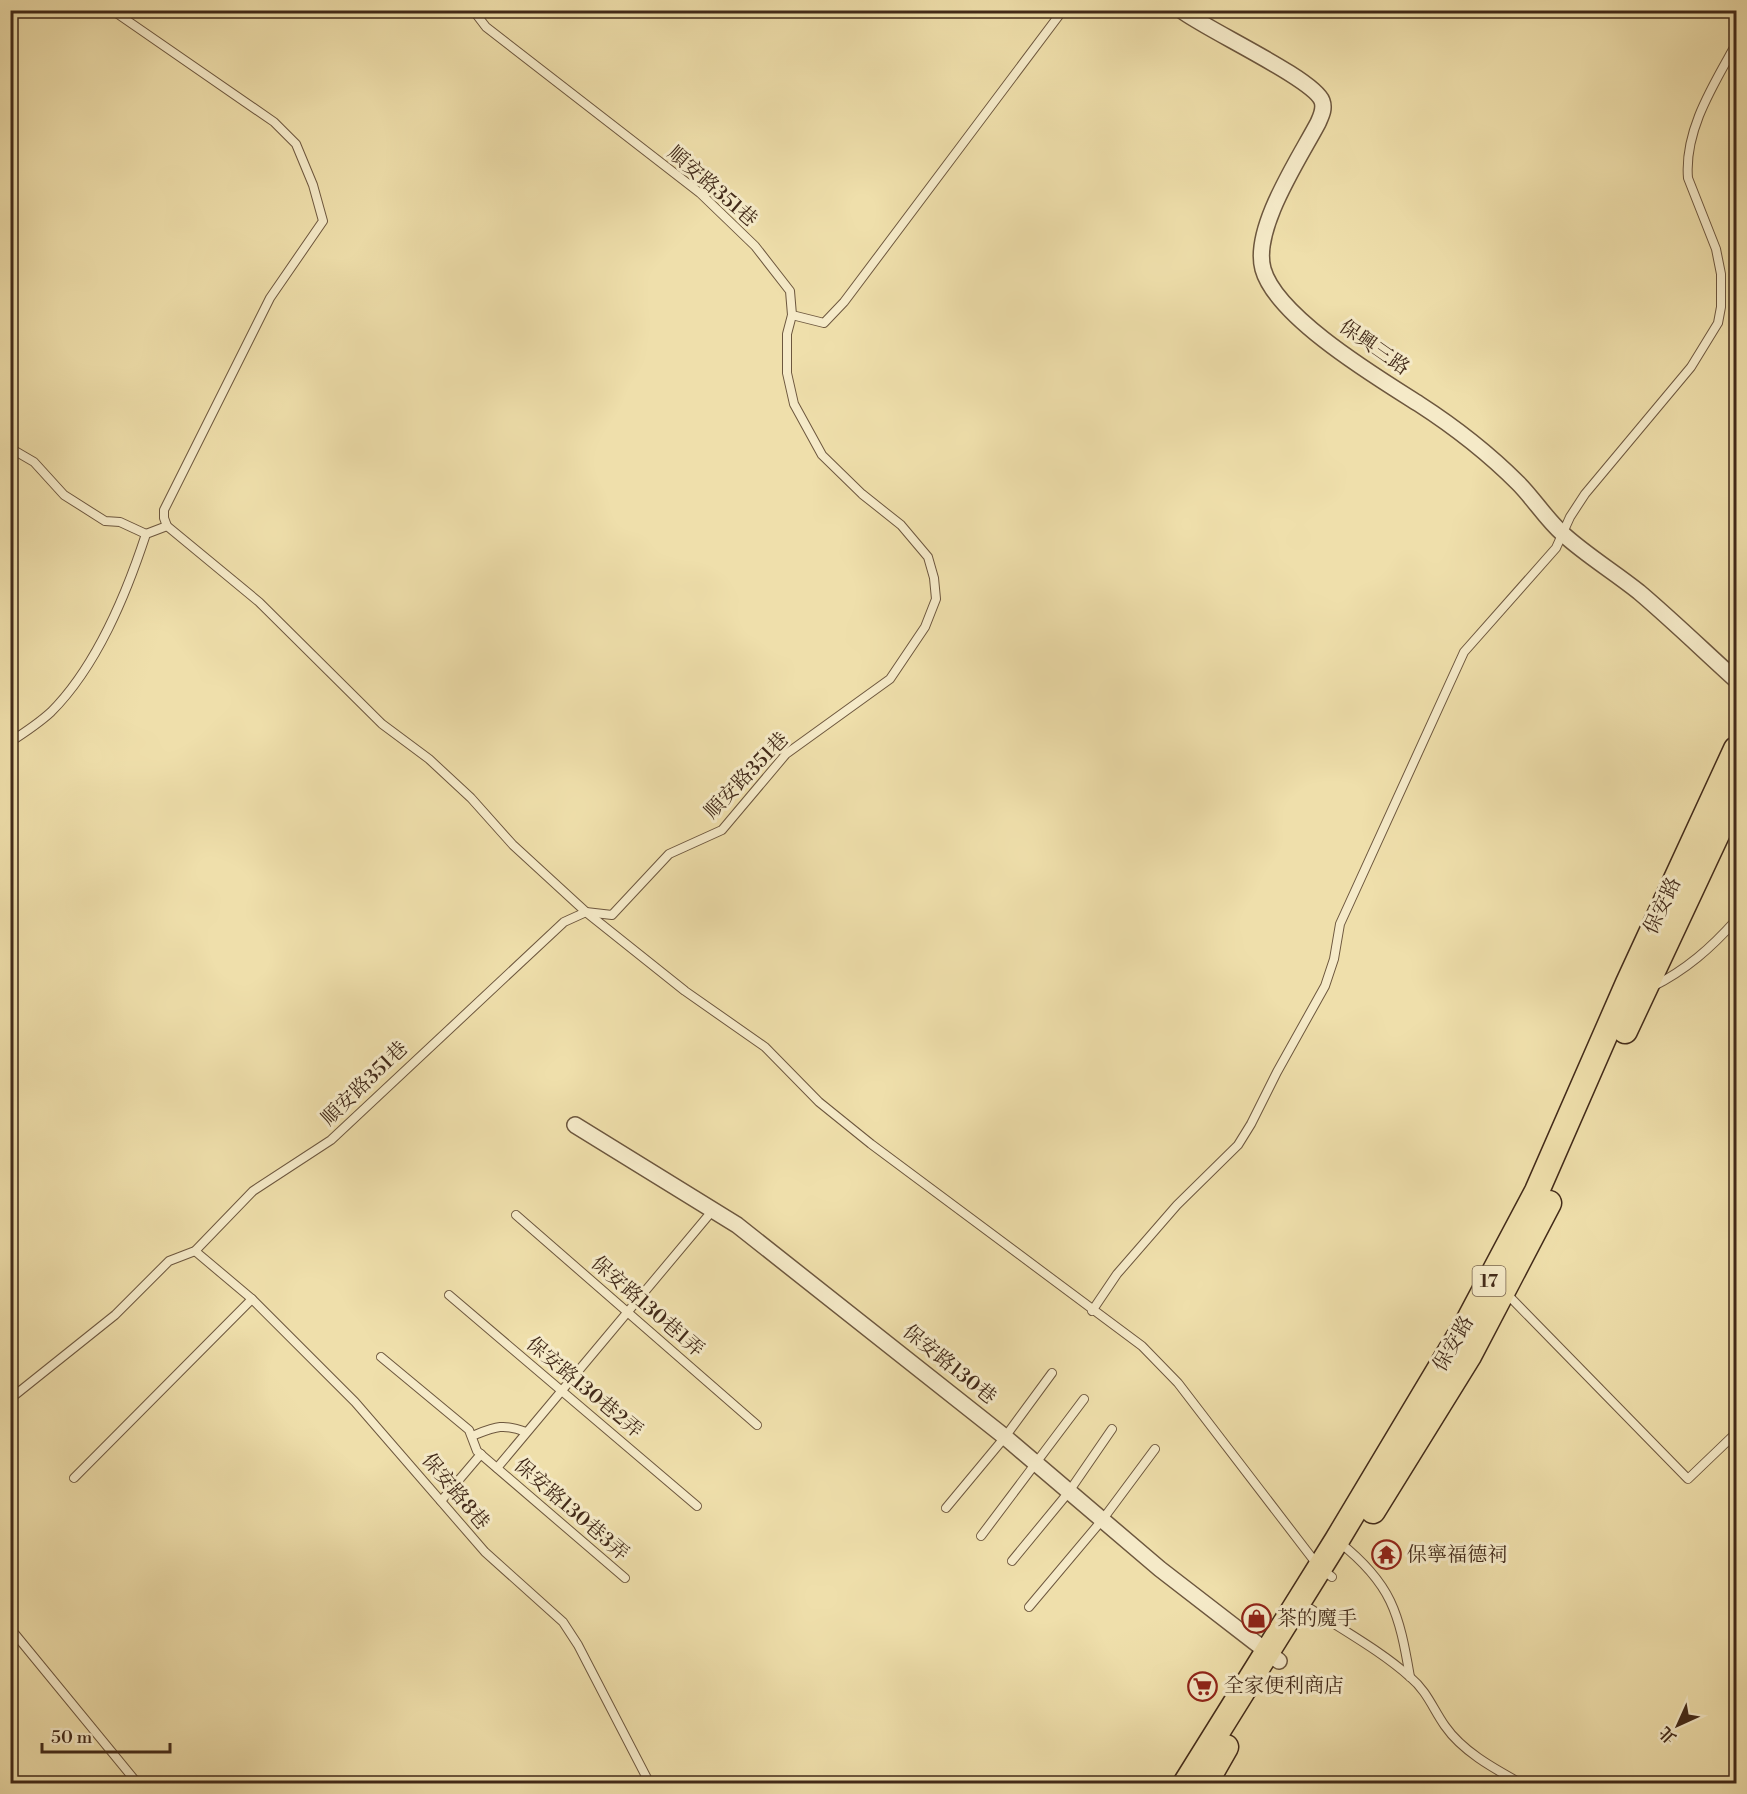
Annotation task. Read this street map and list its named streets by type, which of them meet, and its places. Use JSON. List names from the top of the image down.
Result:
{
  "streets": {
    "main road": ["保安路", "17"],
    "street": ["保興三路", "保安路130巷"],
    "lane": [
      "順安路351巷",
      "保安路130巷1弄",
      "保安路130巷2弄",
      "保安路8巷",
      "保安路130巷3弄"
    ]
  },
  "crossings": [
    ["順安路351巷", "保安路8巷"],
    ["保安路", "保安路130巷"]
  ],
  "places": {
    "temple": ["保寧福德祠"],
    "shop": ["茶的魔手"],
    "supermarket": ["全家便利商店"]
  },
  "scale_bar": "50 m",
  "north": "bottom left"
}
